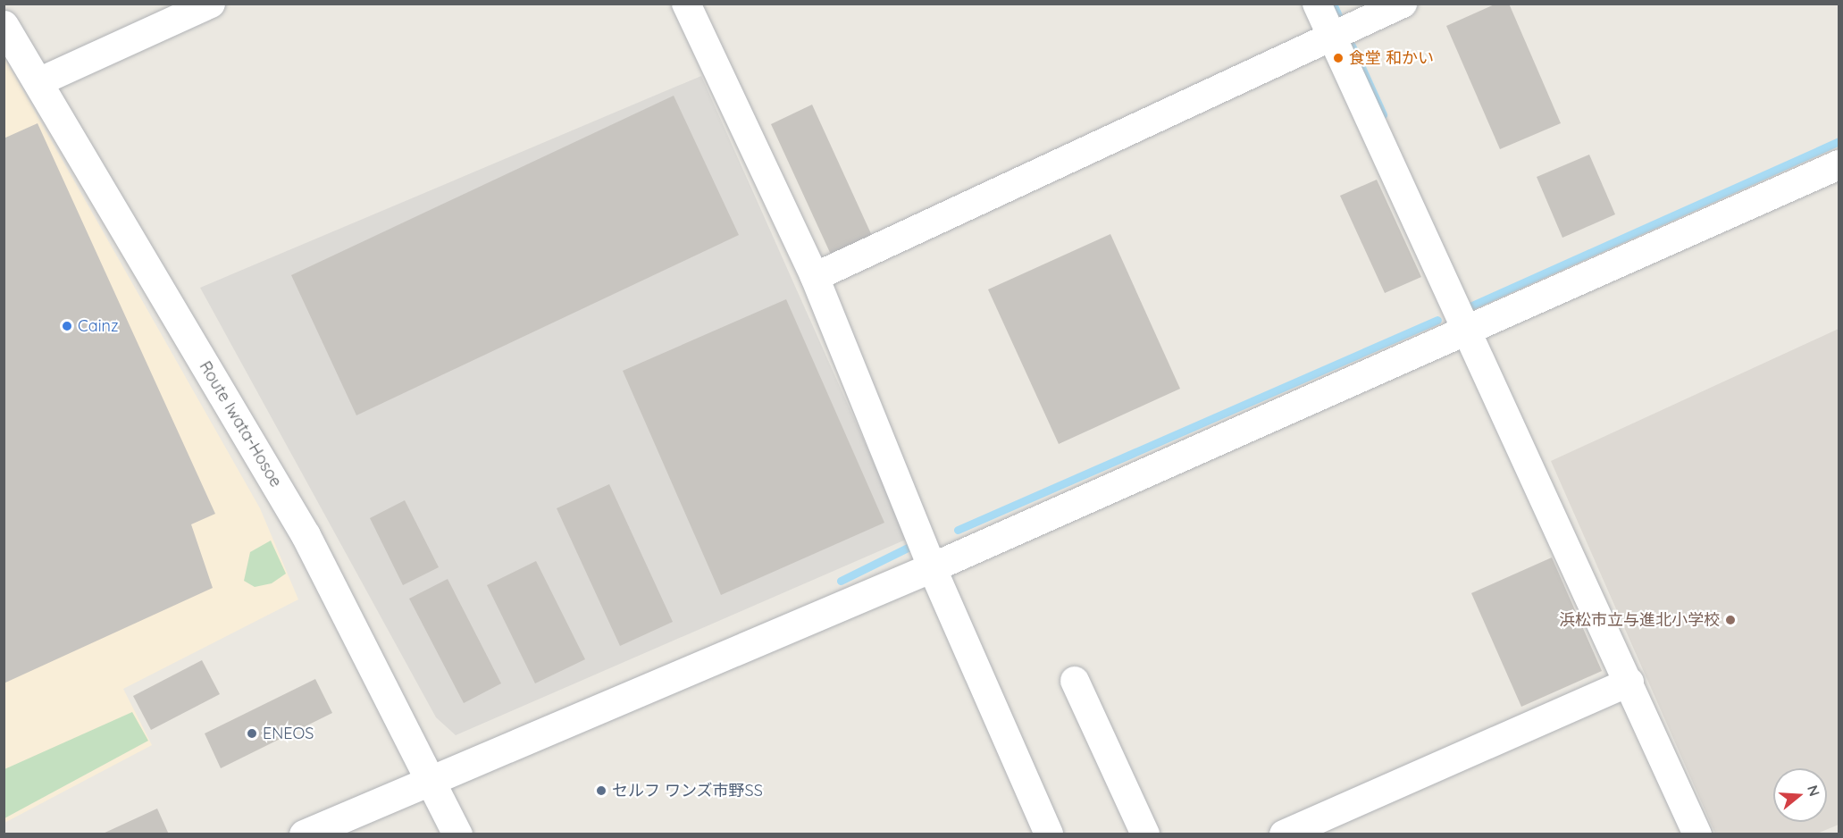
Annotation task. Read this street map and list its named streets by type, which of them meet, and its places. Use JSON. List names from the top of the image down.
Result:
{
  "streets": {
    "street": ["Route Iwata-Hosoe"]
  },
  "places": [
    "食堂 和かい",
    "Cainz",
    "浜松市立与進北小学校",
    "ENEOS",
    "セルフ ワンズ市野SS"
  ],
  "north": "right"
}
